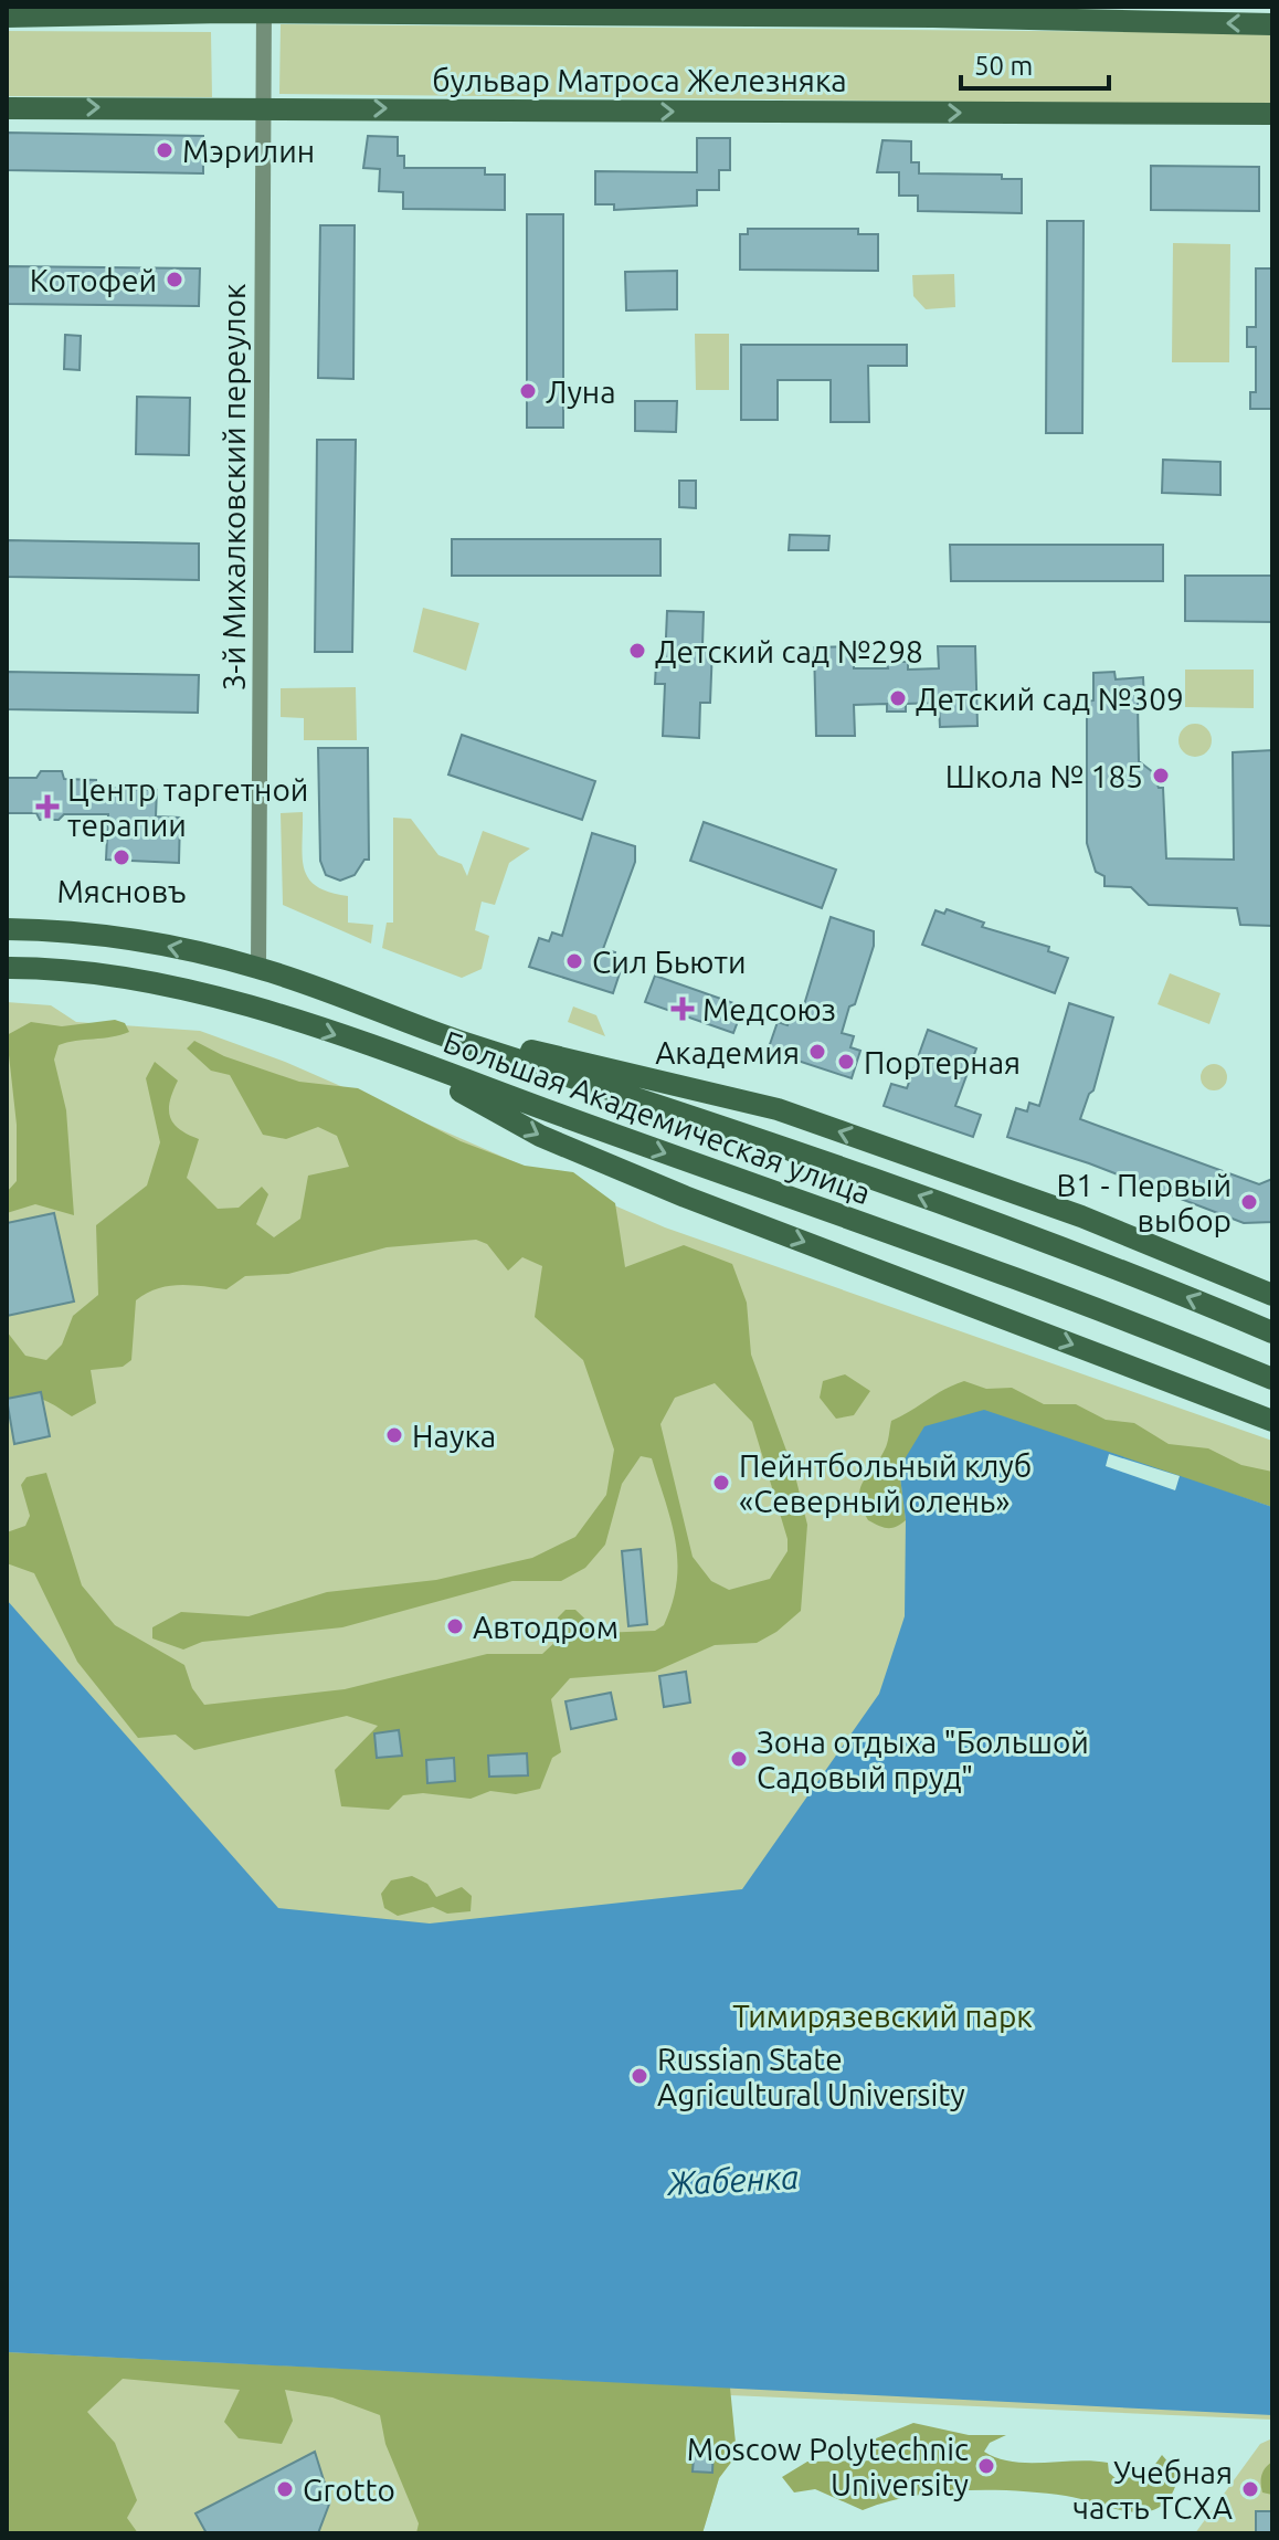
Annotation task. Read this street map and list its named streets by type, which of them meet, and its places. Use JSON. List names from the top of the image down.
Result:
{
  "streets": {
    "main road": ["бульвар Матроса Железняка", "Большая Академическая улица"],
    "street": ["3-й Михалковский переулок"]
  },
  "crossings": [
    ["бульвар Матроса Железняка", "3-й Михалковский переулок"],
    ["3-й Михалковский переулок", "Большая Академическая улица"]
  ],
  "water": ["Жабенка"],
  "parks": ["Тимирязевский парк"],
  "places": {
    "other": [
      "Мэрилин",
      "Котофей",
      "Луна",
      "Детский сад №298",
      "Детский сад №309",
      "Школа № 185",
      "Мясновъ",
      "Сил Бьюти",
      "Академия",
      "Портерная",
      "В1 - Первый выбор",
      "Наука",
      "Пейнтбольный клуб «Северный олень»",
      "Автодром",
      "Зона отдыха \"Большой Садовый пруд\"",
      "Russian State Agricultural University",
      "Moscow Polytechnic University",
      "Grotto",
      "Учебная часть ТСХА"
    ],
    "health": ["Центр таргетной терапии", "Медсоюз"]
  },
  "scale_bar": "50 m"
}
